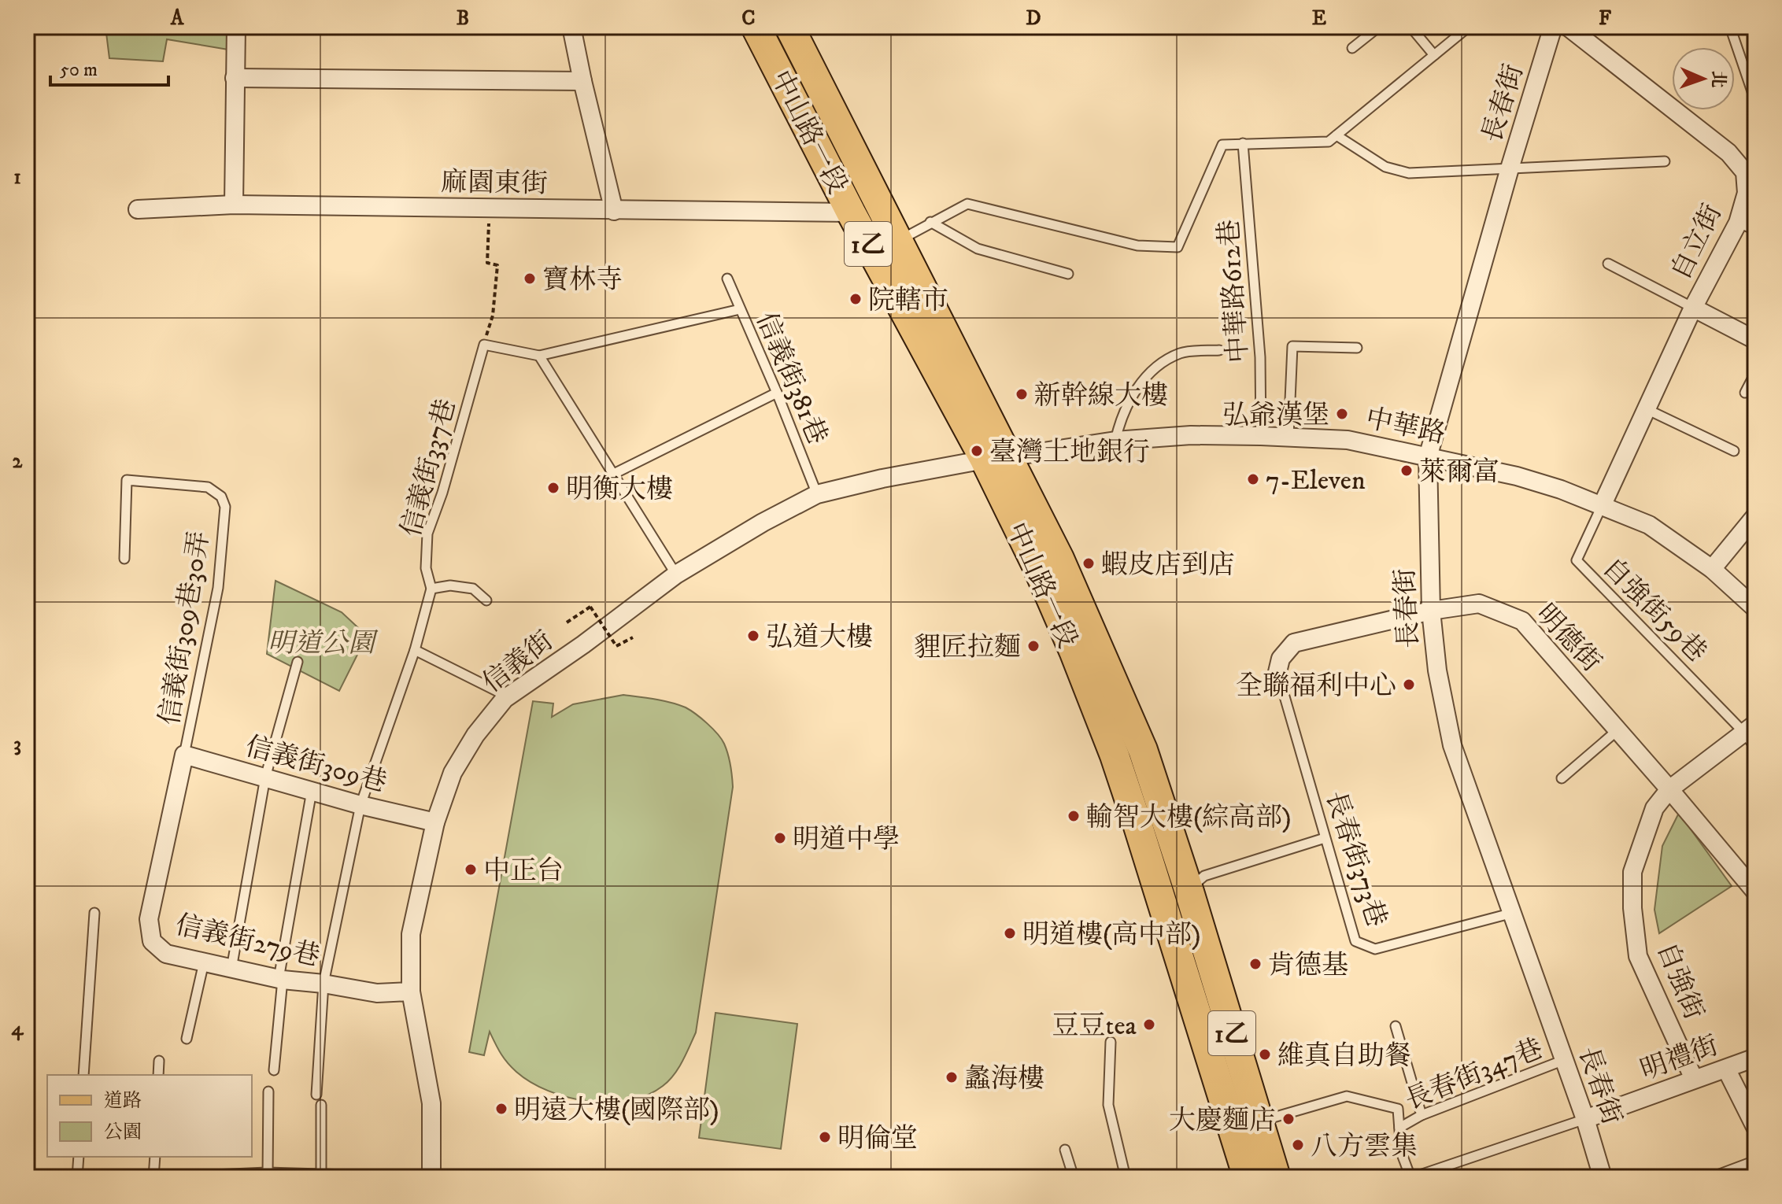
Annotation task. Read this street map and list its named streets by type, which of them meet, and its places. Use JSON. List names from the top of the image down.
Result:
{
  "streets": {
    "main road": ["中山路一段", "1乙"],
    "street": [
      "長春街",
      "麻園東街",
      "自立街",
      "中華路",
      "明德街",
      "信義街",
      "信義街309巷",
      "信義街279巷",
      "自強街",
      "明禮街"
    ],
    "lane": [
      "中華路612巷",
      "信義街381巷",
      "信義街337巷",
      "自強街59巷",
      "信義街309巷30弄",
      "長春街373巷",
      "長春街347巷"
    ]
  },
  "crossings": [
    ["長春街", "中華路"],
    ["長春街", "明德街"],
    ["長春街", "長春街373巷"],
    ["長春街", "明禮街"],
    ["長春街", "長春街347巷"],
    ["中山路一段", "麻園東街"],
    ["中山路一段", "中華路"],
    ["中山路一段", "信義街"],
    ["自立街", "中華路"],
    ["自立街", "自強街59巷"],
    ["中華路612巷", "中華路"],
    ["信義街381巷", "信義街"],
    ["中華路", "自強街59巷"],
    ["中華路", "信義街"],
    ["信義街337巷", "信義街309巷"],
    ["信義街337巷", "信義街279巷"],
    ["自強街59巷", "自強街"],
    ["信義街309巷30弄", "信義街309巷"],
    ["信義街309巷30弄", "信義街279巷"],
    ["明德街", "長春街373巷"],
    ["明德街", "自強街"],
    ["信義街", "信義街309巷"],
    ["信義街", "信義街279巷"],
    ["信義街309巷", "信義街279巷"],
    ["自強街", "明禮街"]
  ],
  "parks": ["明道公園"],
  "places": [
    "寶林寺",
    "院轄市",
    "新幹線大樓",
    "弘爺漢堡",
    "臺灣土地銀行",
    "萊爾富",
    "7-Eleven",
    "明衡大樓",
    "蝦皮店到店",
    "弘道大樓",
    "貍匠拉麵",
    "全聯福利中心",
    "輸智大樓(綜高部)",
    "明道中學",
    "中正台",
    "明道樓(高中部)",
    "肯德基",
    "豆豆tea",
    "維真自助餐",
    "蠡海樓",
    "明遠大樓(國際部)",
    "大慶麵店",
    "明倫堂",
    "八方雲集"
  ],
  "legend": ["道路", "公園"],
  "scale_bar": "50 m",
  "north": "right",
  "grid": {
    "columns": [
      "A",
      "B",
      "C",
      "D",
      "E",
      "F"
    ],
    "rows": [
      "1",
      "2",
      "3",
      "4"
    ]
  }
}
